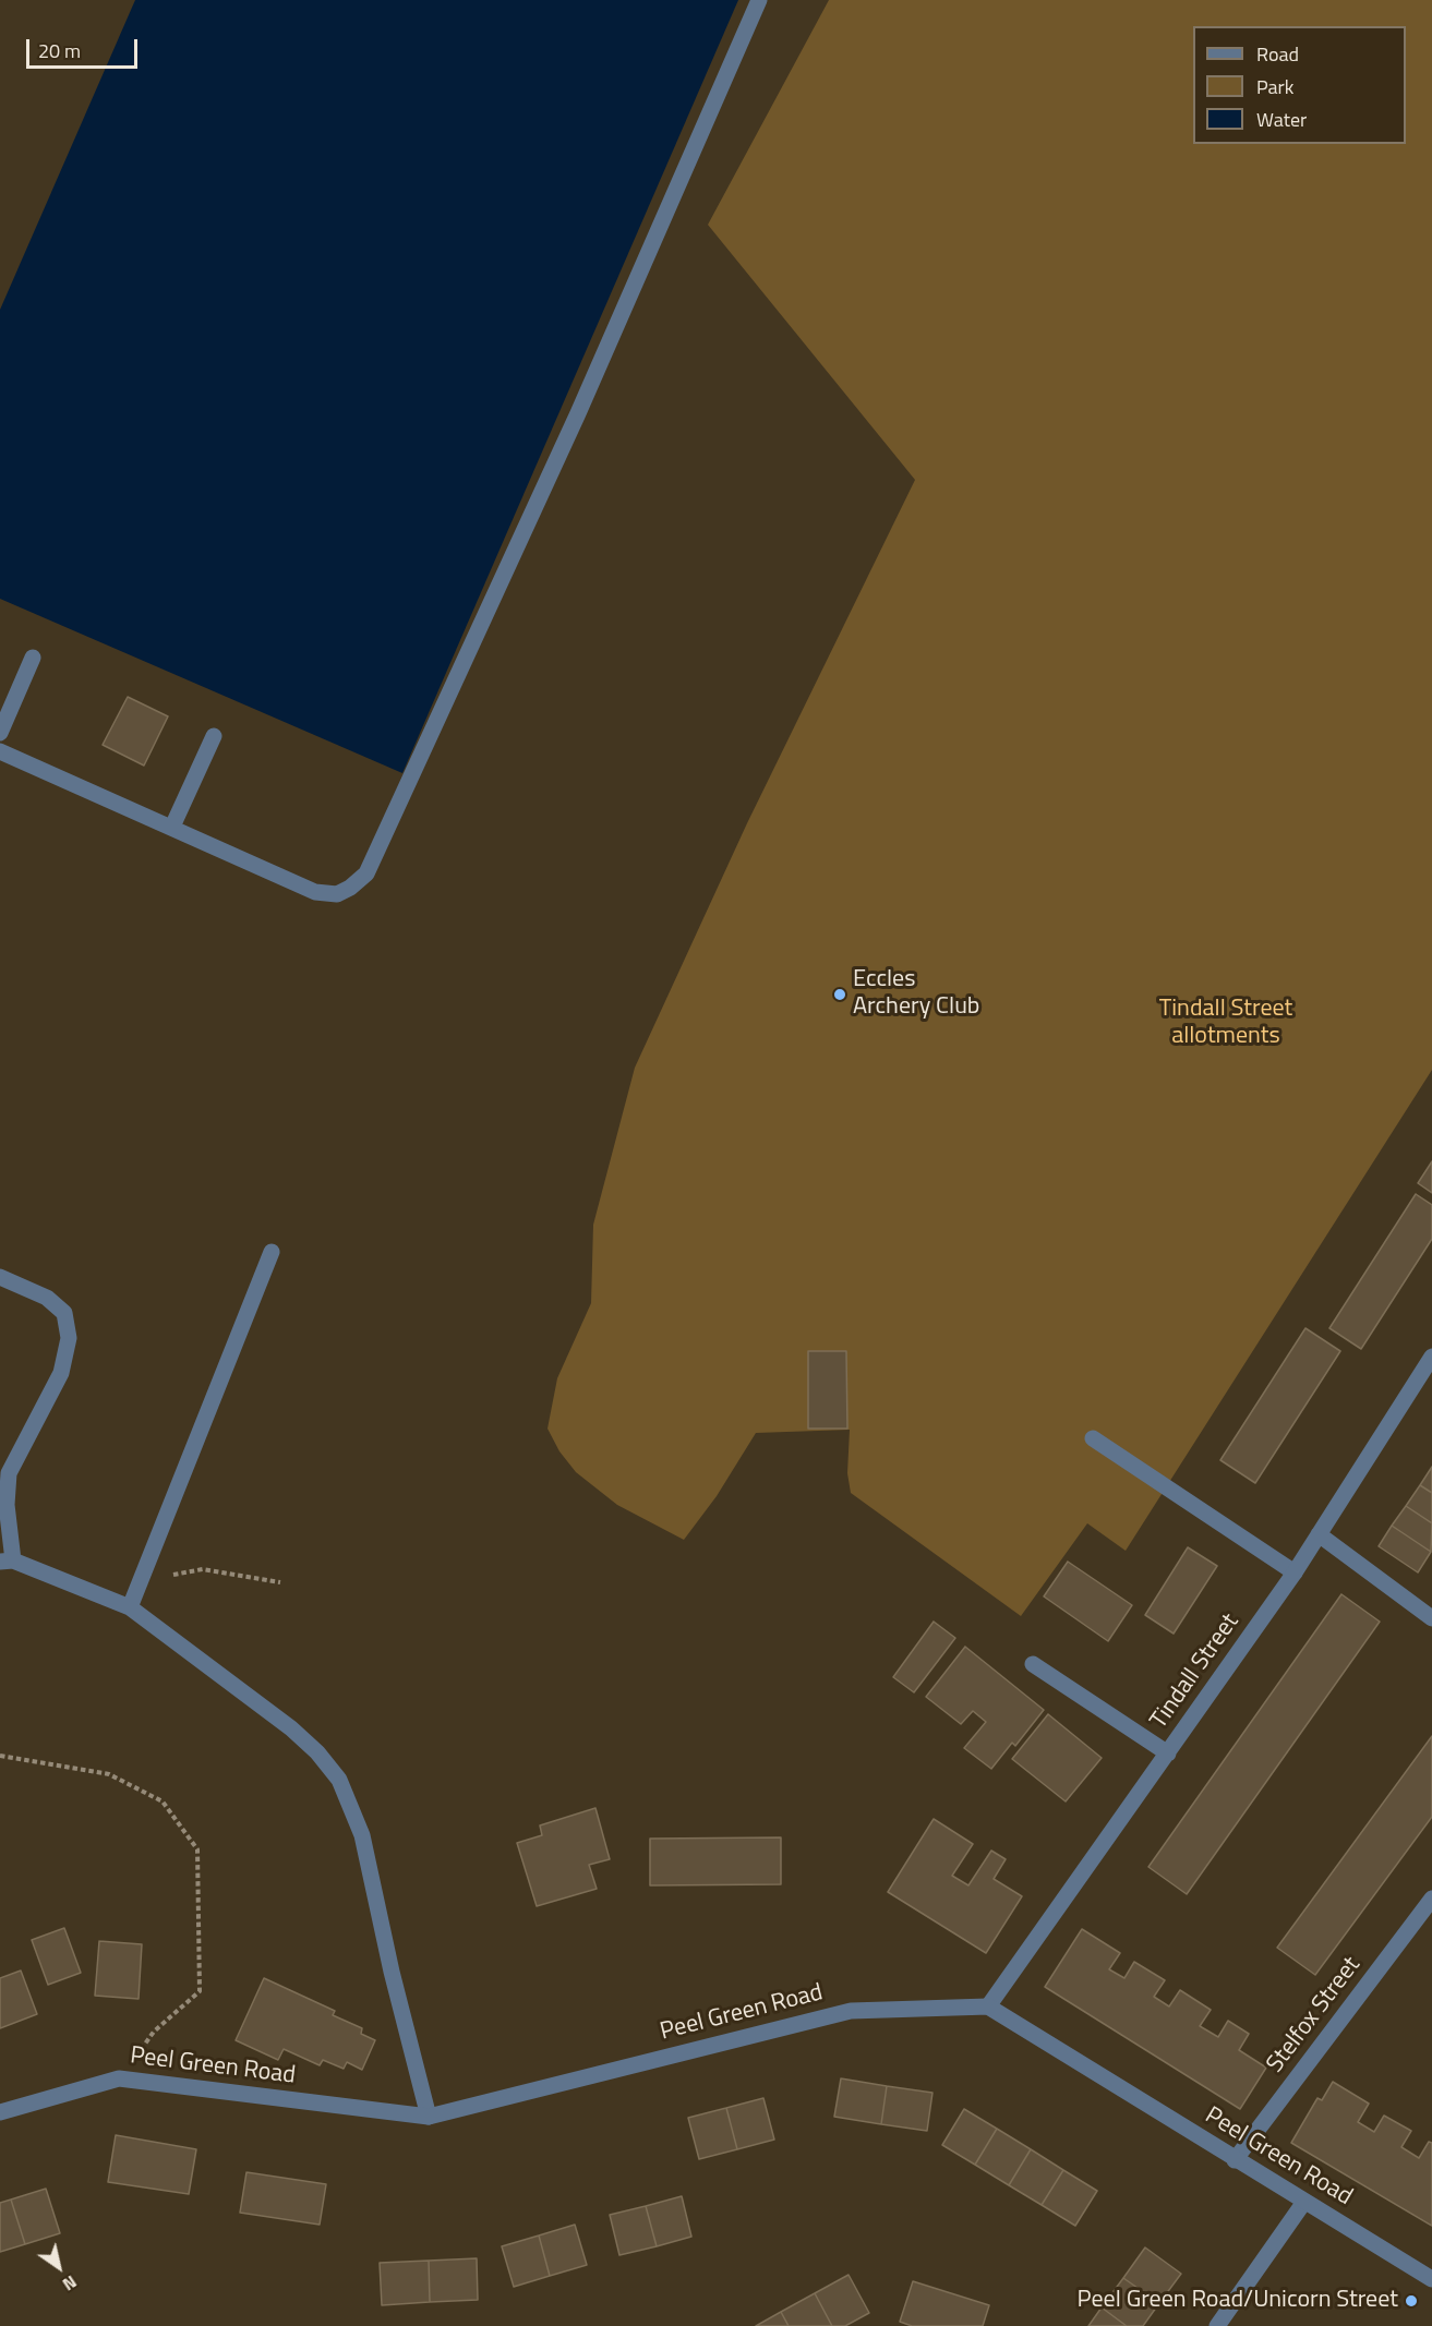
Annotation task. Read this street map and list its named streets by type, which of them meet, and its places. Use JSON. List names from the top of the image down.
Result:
{
  "streets": {
    "street": ["Tindall Street", "Peel Green Road", "Stelfox Street"]
  },
  "crossings": [
    ["Tindall Street", "Peel Green Road"],
    ["Peel Green Road", "Stelfox Street"]
  ],
  "parks": ["Tindall Street allotments"],
  "places": ["Eccles Archery Club", "Peel Green Road/Unicorn Street"],
  "legend": ["Road", "Park", "Water"],
  "scale_bar": "20 m",
  "north": "bottom right"
}
